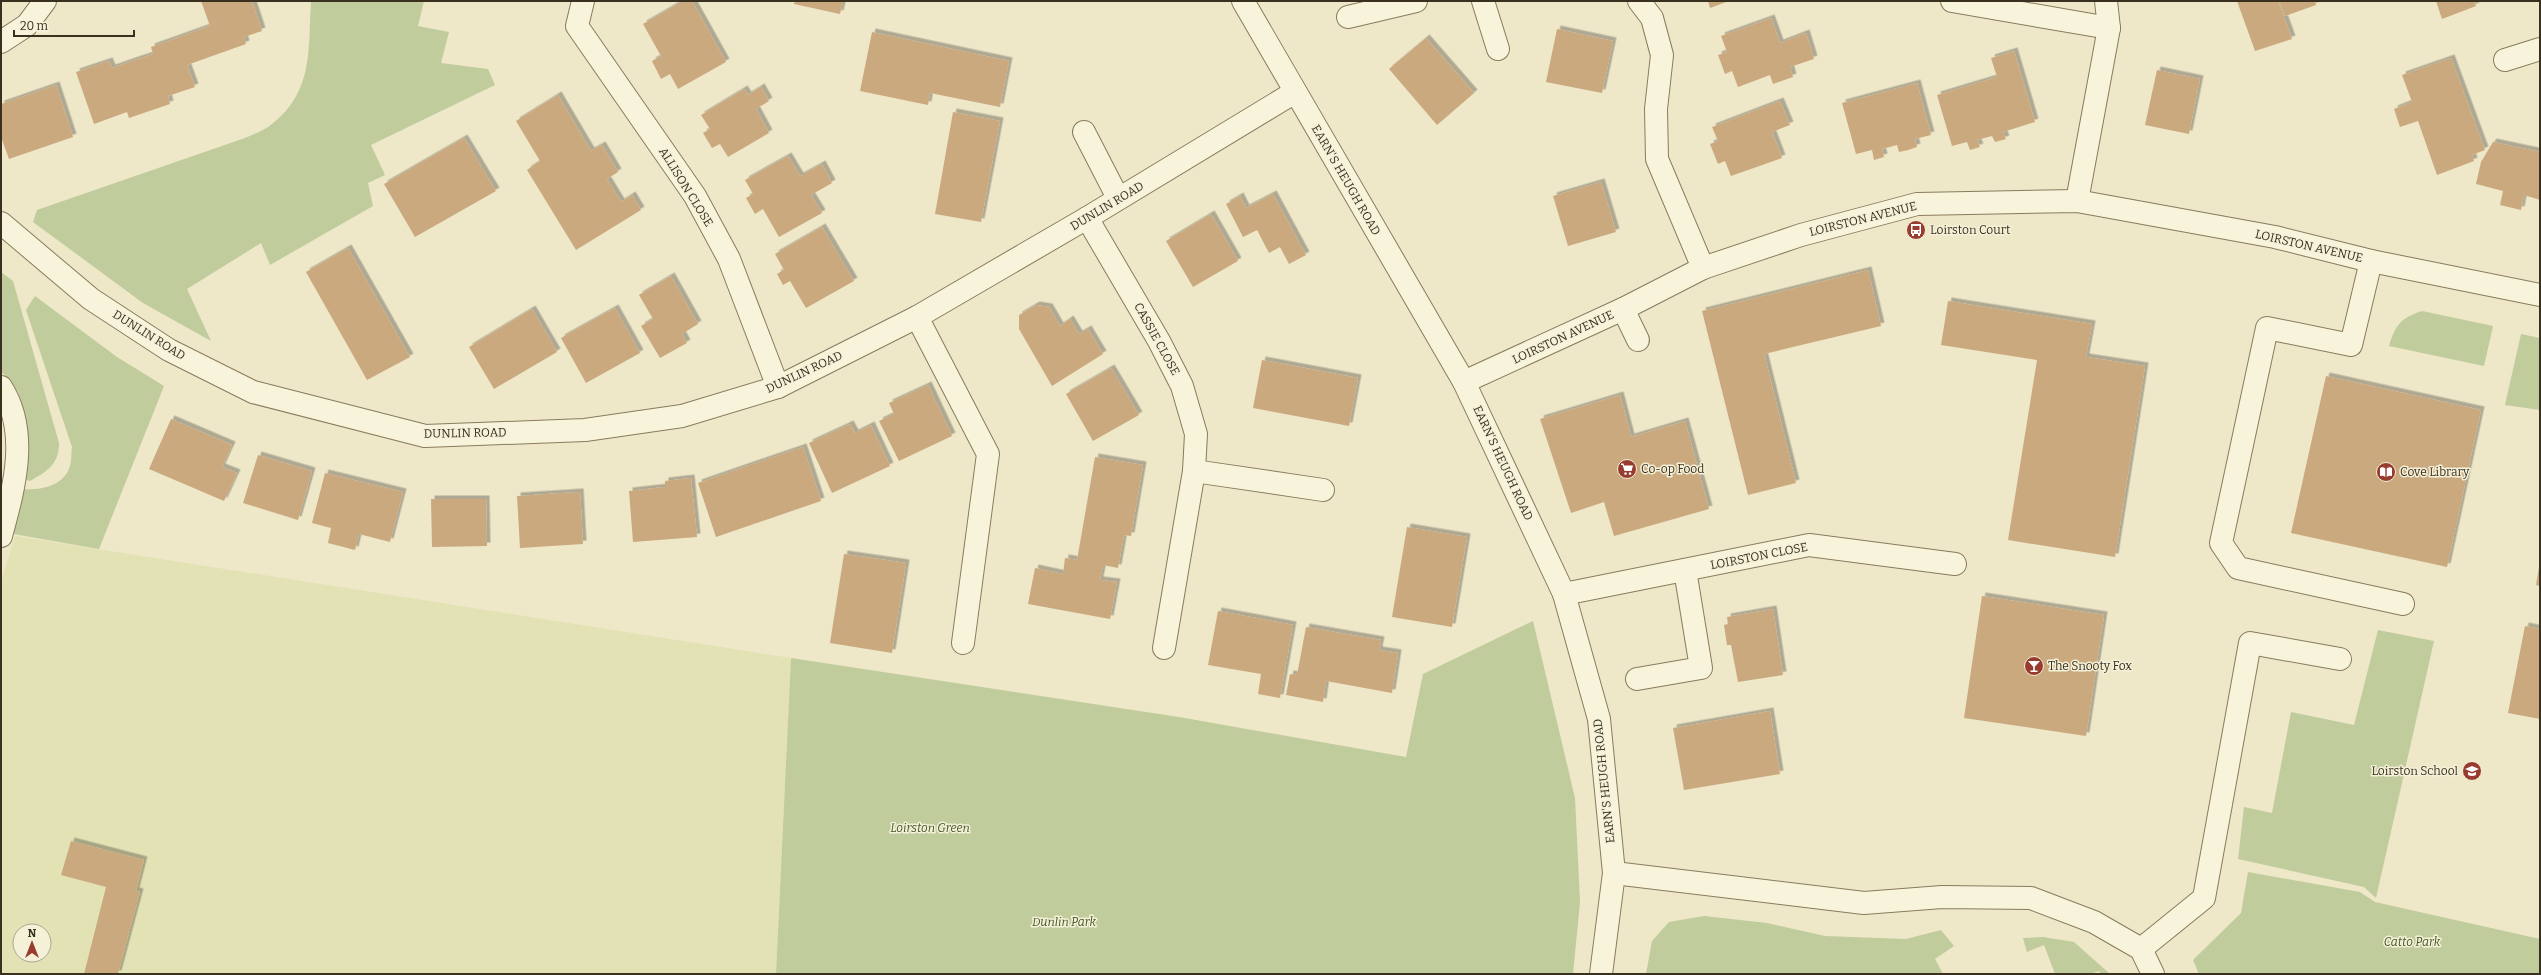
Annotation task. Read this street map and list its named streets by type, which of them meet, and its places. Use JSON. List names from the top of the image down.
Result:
{
  "streets": {
    "street": [
      "EARN'S HEUGH ROAD",
      "ALLISON CLOSE",
      "DUNLIN ROAD",
      "LOIRSTON AVENUE",
      "CASSIE CLOSE",
      "LOIRSTON CLOSE"
    ]
  },
  "crossings": [
    ["EARN'S HEUGH ROAD", "DUNLIN ROAD"],
    ["EARN'S HEUGH ROAD", "LOIRSTON AVENUE"],
    ["EARN'S HEUGH ROAD", "LOIRSTON CLOSE"],
    ["ALLISON CLOSE", "DUNLIN ROAD"],
    ["DUNLIN ROAD", "CASSIE CLOSE"]
  ],
  "parks": ["Loirston Green", "Dunlin Park", "Catto Park"],
  "places": {
    "bus stop": ["Loirston Court"],
    "supermarket": ["Co-op Food"],
    "library": ["Cove Library"],
    "bar": ["The Snooty Fox"],
    "school or university": ["Loirston School"]
  },
  "scale_bar": "20 m",
  "north": "top"
}
